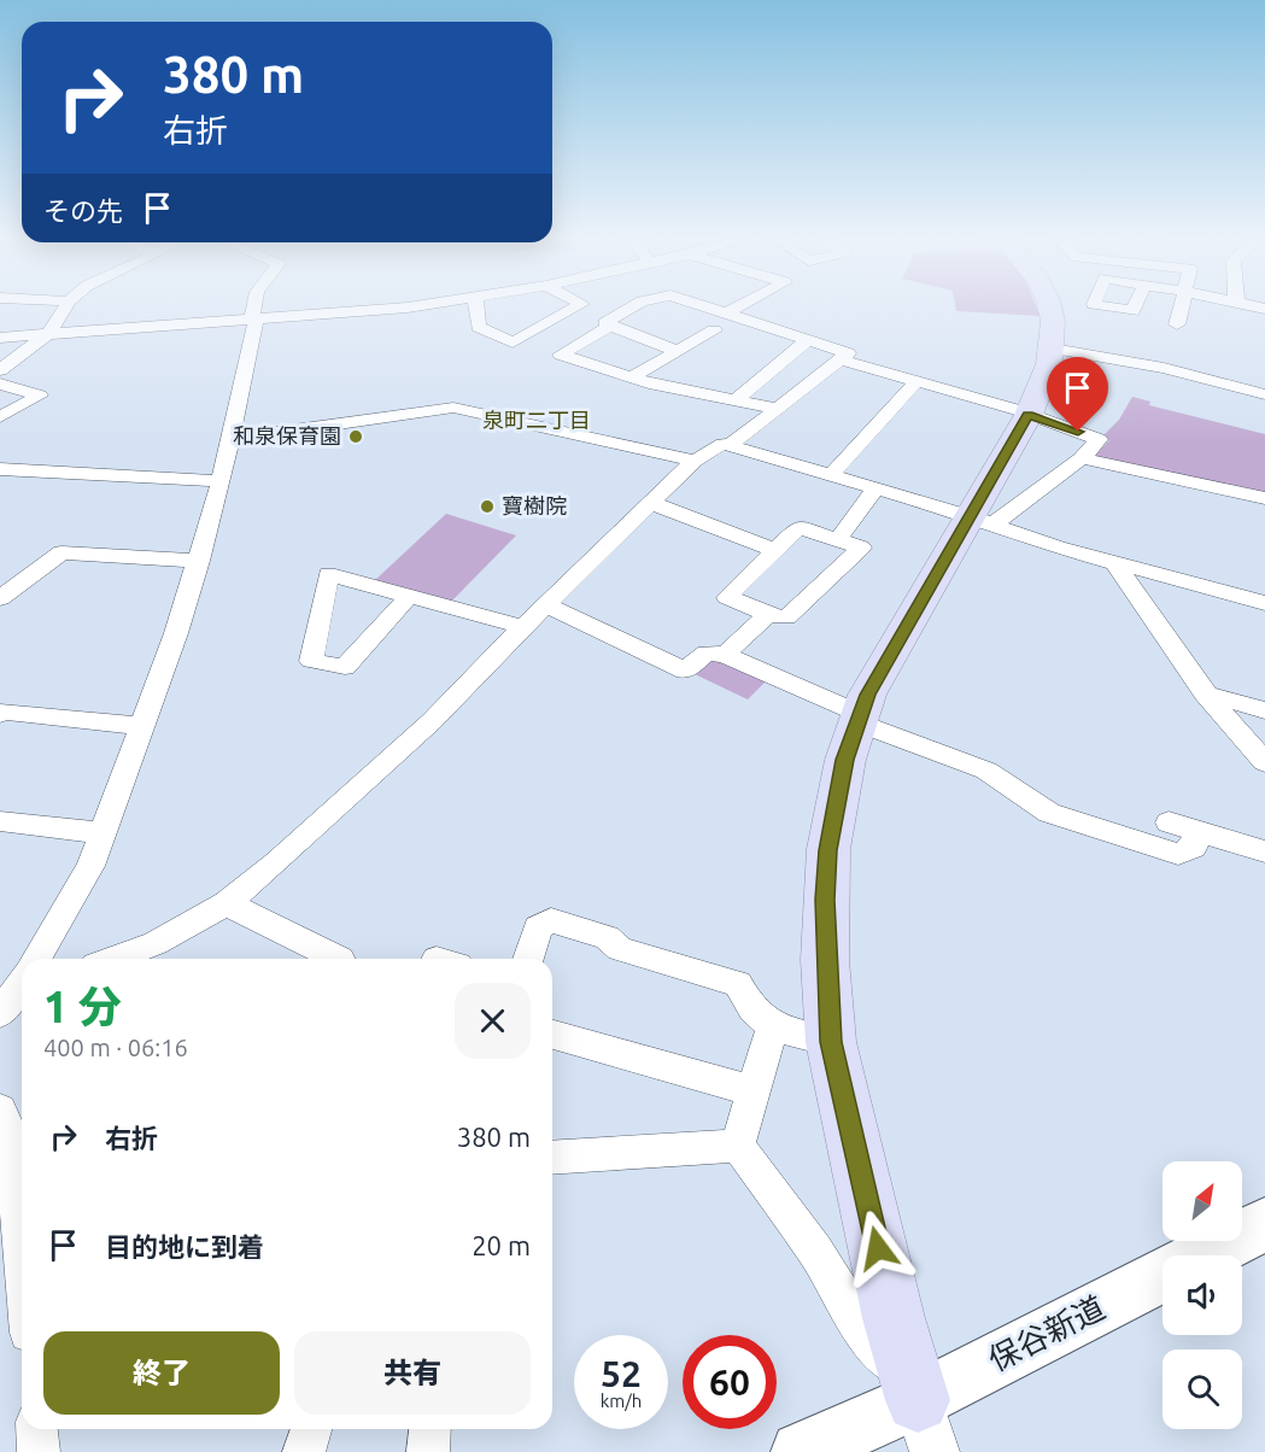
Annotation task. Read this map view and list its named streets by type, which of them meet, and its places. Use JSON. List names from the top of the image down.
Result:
{
  "streets": {
    "main road": ["保谷新道"]
  },
  "districts": ["泉町二丁目"],
  "places": ["和泉保育園", "寶樹院"],
  "north": "top right",
  "page": {
    "turn": ["380 m", "右折"],
    "then": "その先",
    "heading": ["1 分", "400 m · 06:16"],
    "list": [
      {
        "name": "右折",
        "value": "380 m"
      },
      {
        "name": "目的地に到着",
        "value": "20 m"
      }
    ],
    "buttons": ["終了", "共有"],
    "speed": "52 km/h",
    "limit": "60"
  }
}
